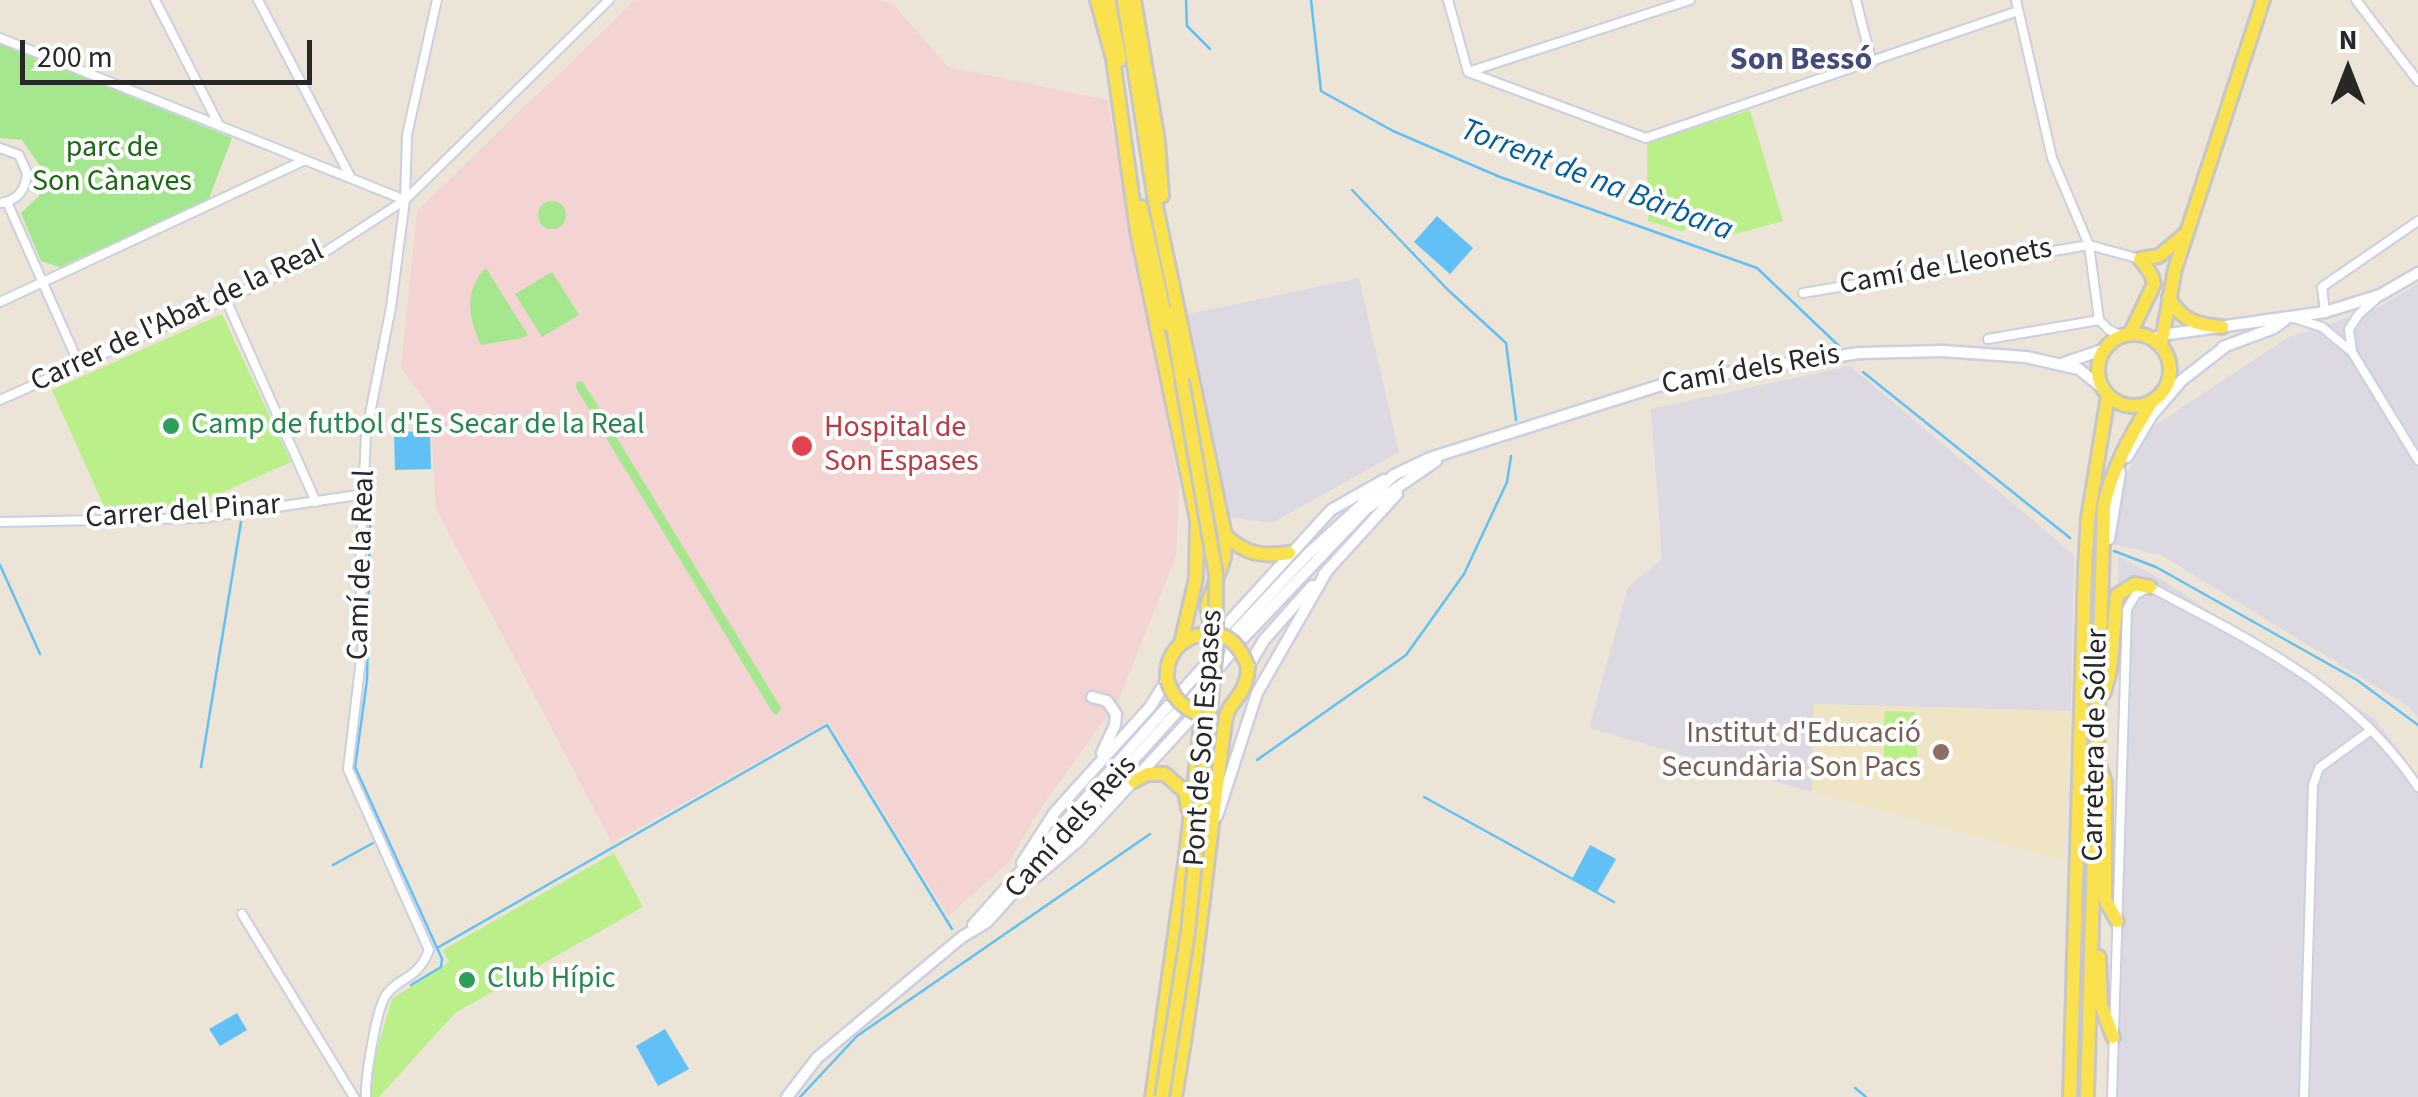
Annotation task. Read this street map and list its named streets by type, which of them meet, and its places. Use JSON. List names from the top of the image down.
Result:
{
  "streets": {
    "main road": ["Pont de Son Espases", "Carretera de Sóller"],
    "street": [
      "Camí de Lleonets",
      "Carrer de l'Abat de la Real",
      "Camí dels Reis",
      "Carrer del Pinar",
      "Camí de la Real"
    ]
  },
  "crossings": [
    ["Carrer de l'Abat de la Real", "Camí de la Real"],
    ["Carrer del Pinar", "Camí de la Real"]
  ],
  "districts": ["Son Bessó"],
  "water": ["Torrent de na Bàrbara"],
  "parks": ["parc de Son Cànaves"],
  "places": [
    "Camp de futbol d'Es Secar de la Real",
    "Hospital de Son Espases",
    "Institut d'Educació Secundària Son Pacs",
    "Club Hípic"
  ],
  "scale_bar": "200 m",
  "north": "top"
}
